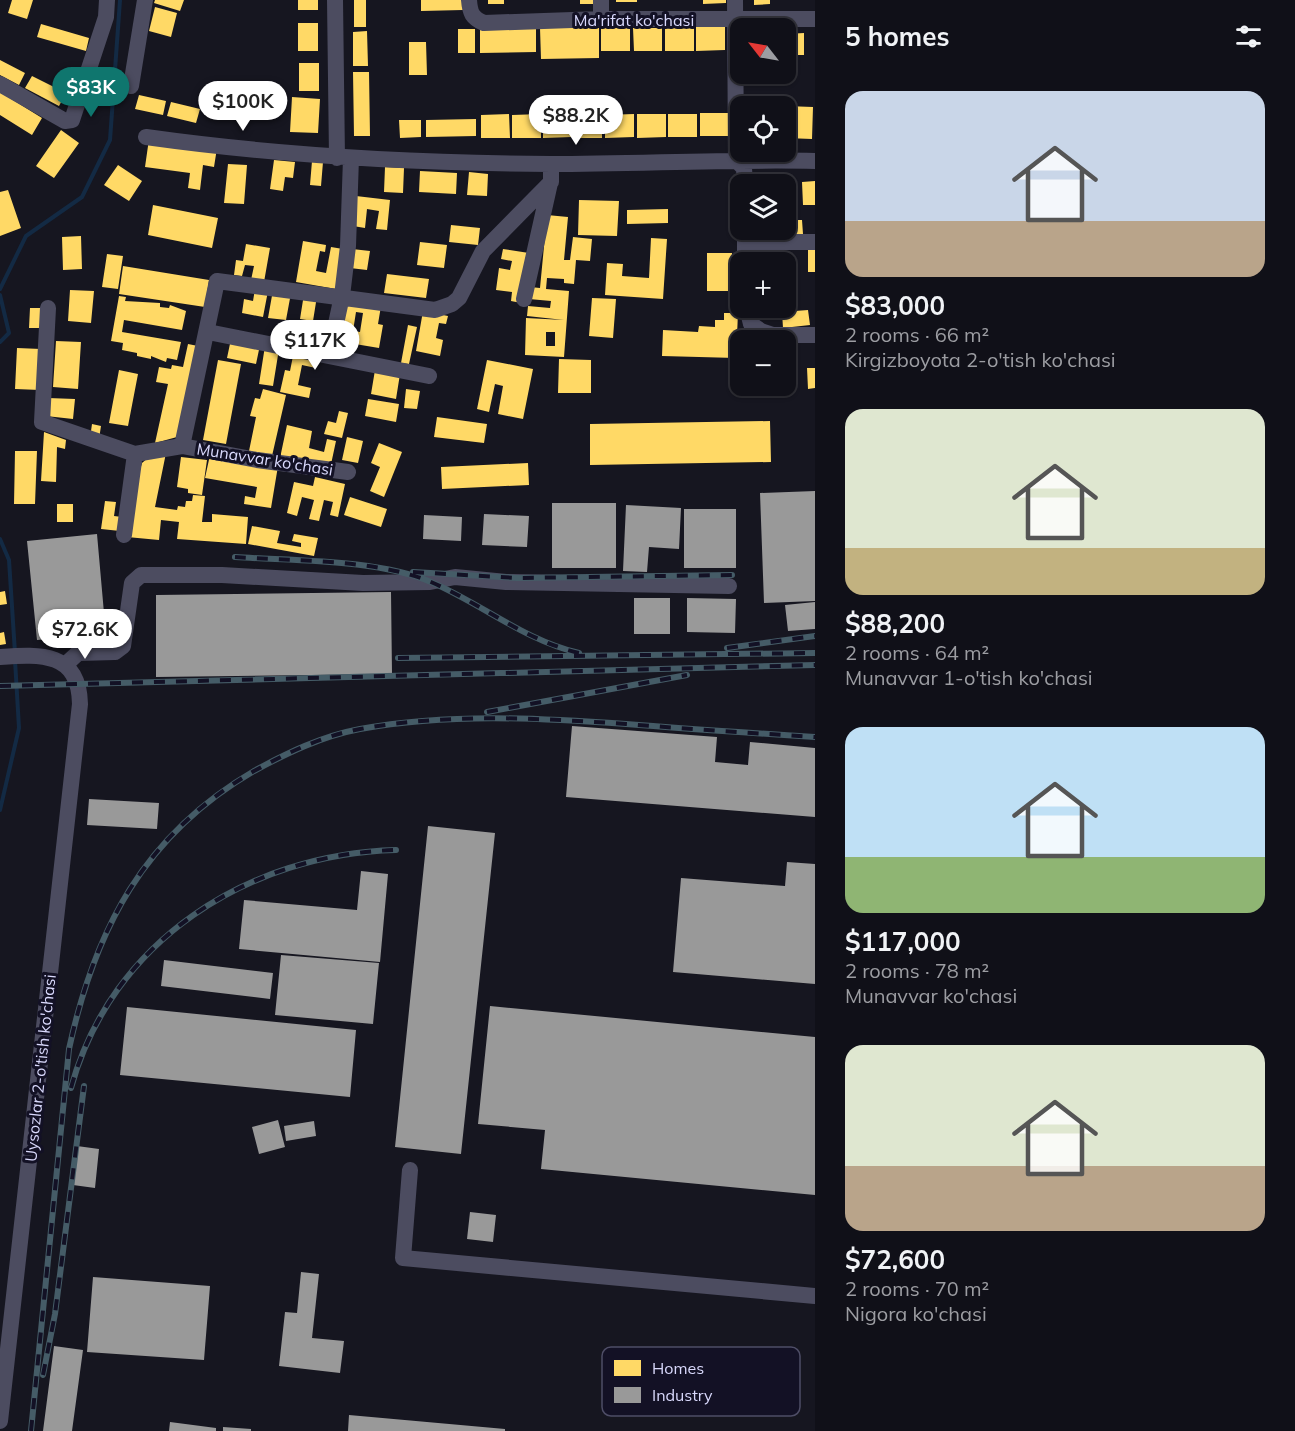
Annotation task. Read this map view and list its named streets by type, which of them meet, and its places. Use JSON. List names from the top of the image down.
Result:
{
  "streets": {
    "street": ["Ma'rifat ko'chasi", "Munavvar ko'chasi", "Uysozlar 2-o'tish ko'chasi"]
  },
  "legend": ["Homes", "Industry"],
  "north": "top left",
  "page": {
    "heading": "5 homes",
    "map_buttons": ["+", "−"],
    "price": [
      "$83K",
      "$100K",
      "$88.2K",
      "$117K",
      "$72.6K"
    ],
    "list": [
      {
        "name": "$83,000",
        "note": "2 rooms · 66 m² · Kirgizboyota 2-o'tish ko'chasi"
      },
      {
        "name": "$88,200",
        "note": "2 rooms · 64 m² · Munavvar 1-o'tish ko'chasi"
      },
      {
        "name": "$117,000",
        "note": "2 rooms · 78 m² · Munavvar ko'chasi"
      },
      {
        "name": "$72,600",
        "note": "2 rooms · 70 m² · Nigora ko'chasi"
      }
    ]
  }
}
